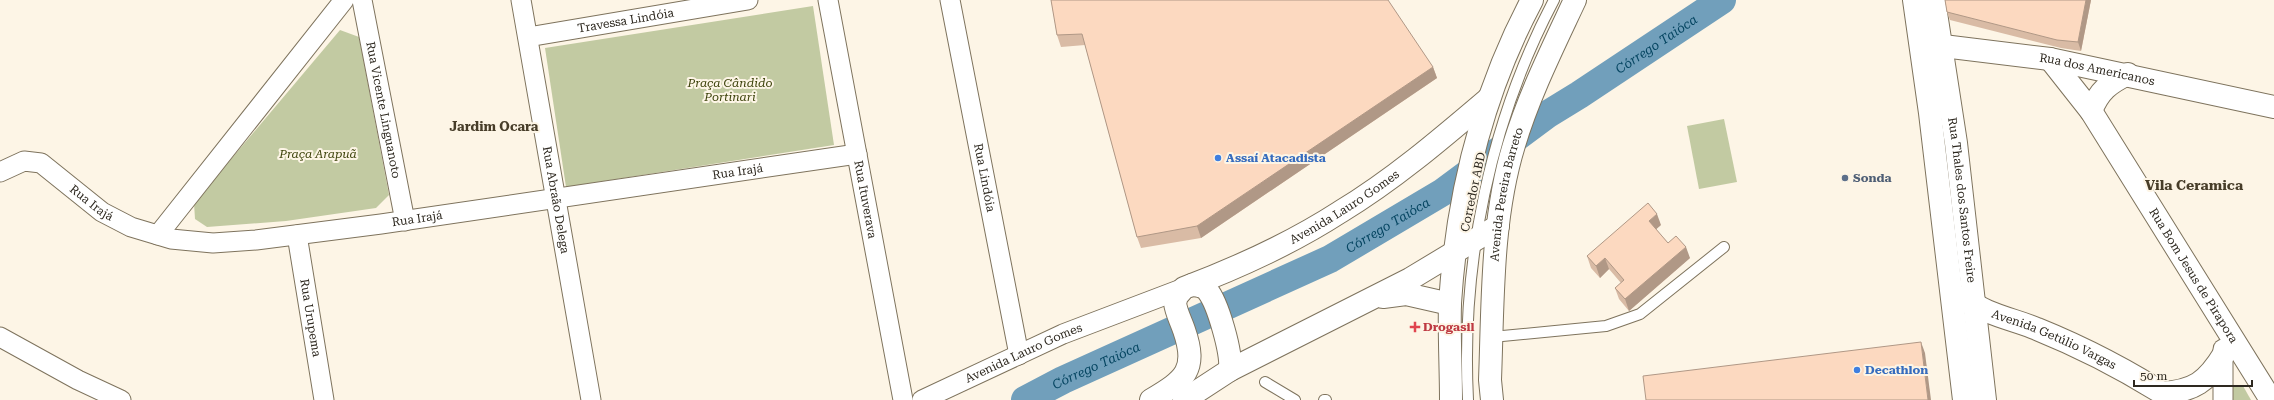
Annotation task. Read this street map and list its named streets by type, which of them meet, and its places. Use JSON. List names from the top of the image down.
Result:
{
  "streets": {
    "street": [
      "Travessa Lindóia",
      "Rua dos Americanos",
      "Rua Vicente Linguanoto",
      "Rua Irajá",
      "Rua Lindóia",
      "Avenida Pereira Barreto",
      "Rua Abraão Delega",
      "Rua Ituverava",
      "Rua Thales dos Santos Freire",
      "Avenida Lauro Gomes",
      "Rua Bom Jesus de Pirapora",
      "Rua Urupema",
      "Avenida Getúlio Vargas"
    ],
    "lane": ["Corredor ABD"]
  },
  "crossings": [
    ["Travessa Lindóia", "Rua Abraão Delega"],
    ["Rua dos Americanos", "Rua Thales dos Santos Freire"],
    ["Rua dos Americanos", "Rua Bom Jesus de Pirapora"],
    ["Rua Vicente Linguanoto", "Rua Irajá"],
    ["Rua Irajá", "Rua Abraão Delega"],
    ["Rua Irajá", "Rua Ituverava"],
    ["Rua Irajá", "Rua Urupema"],
    ["Rua Lindóia", "Avenida Lauro Gomes"],
    ["Corredor ABD", "Avenida Pereira Barreto"],
    ["Rua Thales dos Santos Freire", "Avenida Getúlio Vargas"]
  ],
  "districts": ["Jardim Ocara", "Vila Ceramica"],
  "water": ["Córrego Taióca"],
  "parks": ["Praça Cândido Portinari", "Praça Arapuã"],
  "places": {
    "other": ["Assaí Atacadista", "Sonda", "Decathlon"],
    "health": ["Drogasil"]
  },
  "scale_bar": "50 m"
}
